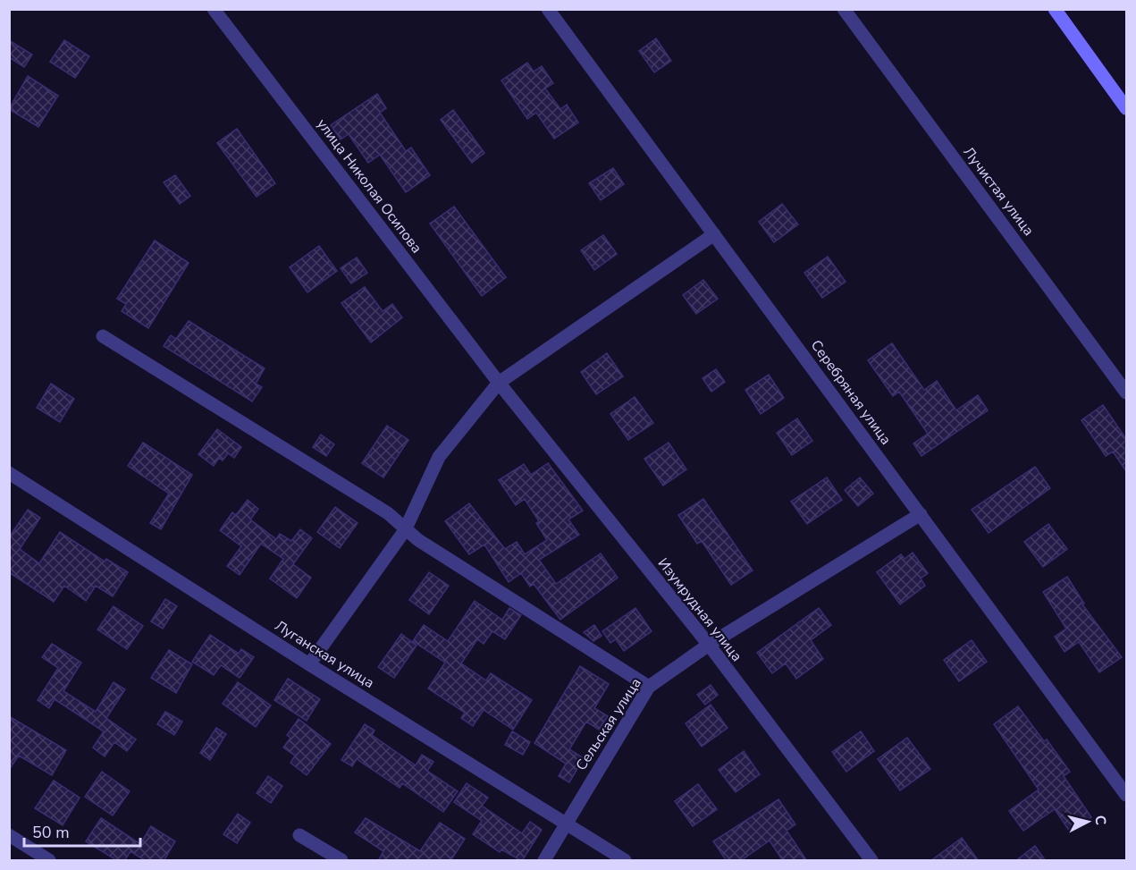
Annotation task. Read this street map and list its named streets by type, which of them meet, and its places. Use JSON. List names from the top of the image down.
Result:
{
  "streets": {
    "street": [
      "улица Николая Осипова",
      "Лучистая улица",
      "Серебряная улица",
      "Изумрудная улица",
      "Луганская улица",
      "Сельская улица"
    ]
  },
  "crossings": [
    ["улица Николая Осипова", "Изумрудная улица"],
    ["Серебряная улица", "Сельская улица"],
    ["Изумрудная улица", "Сельская улица"],
    ["Луганская улица", "Сельская улица"]
  ],
  "scale_bar": "50 m",
  "north": "right"
}
